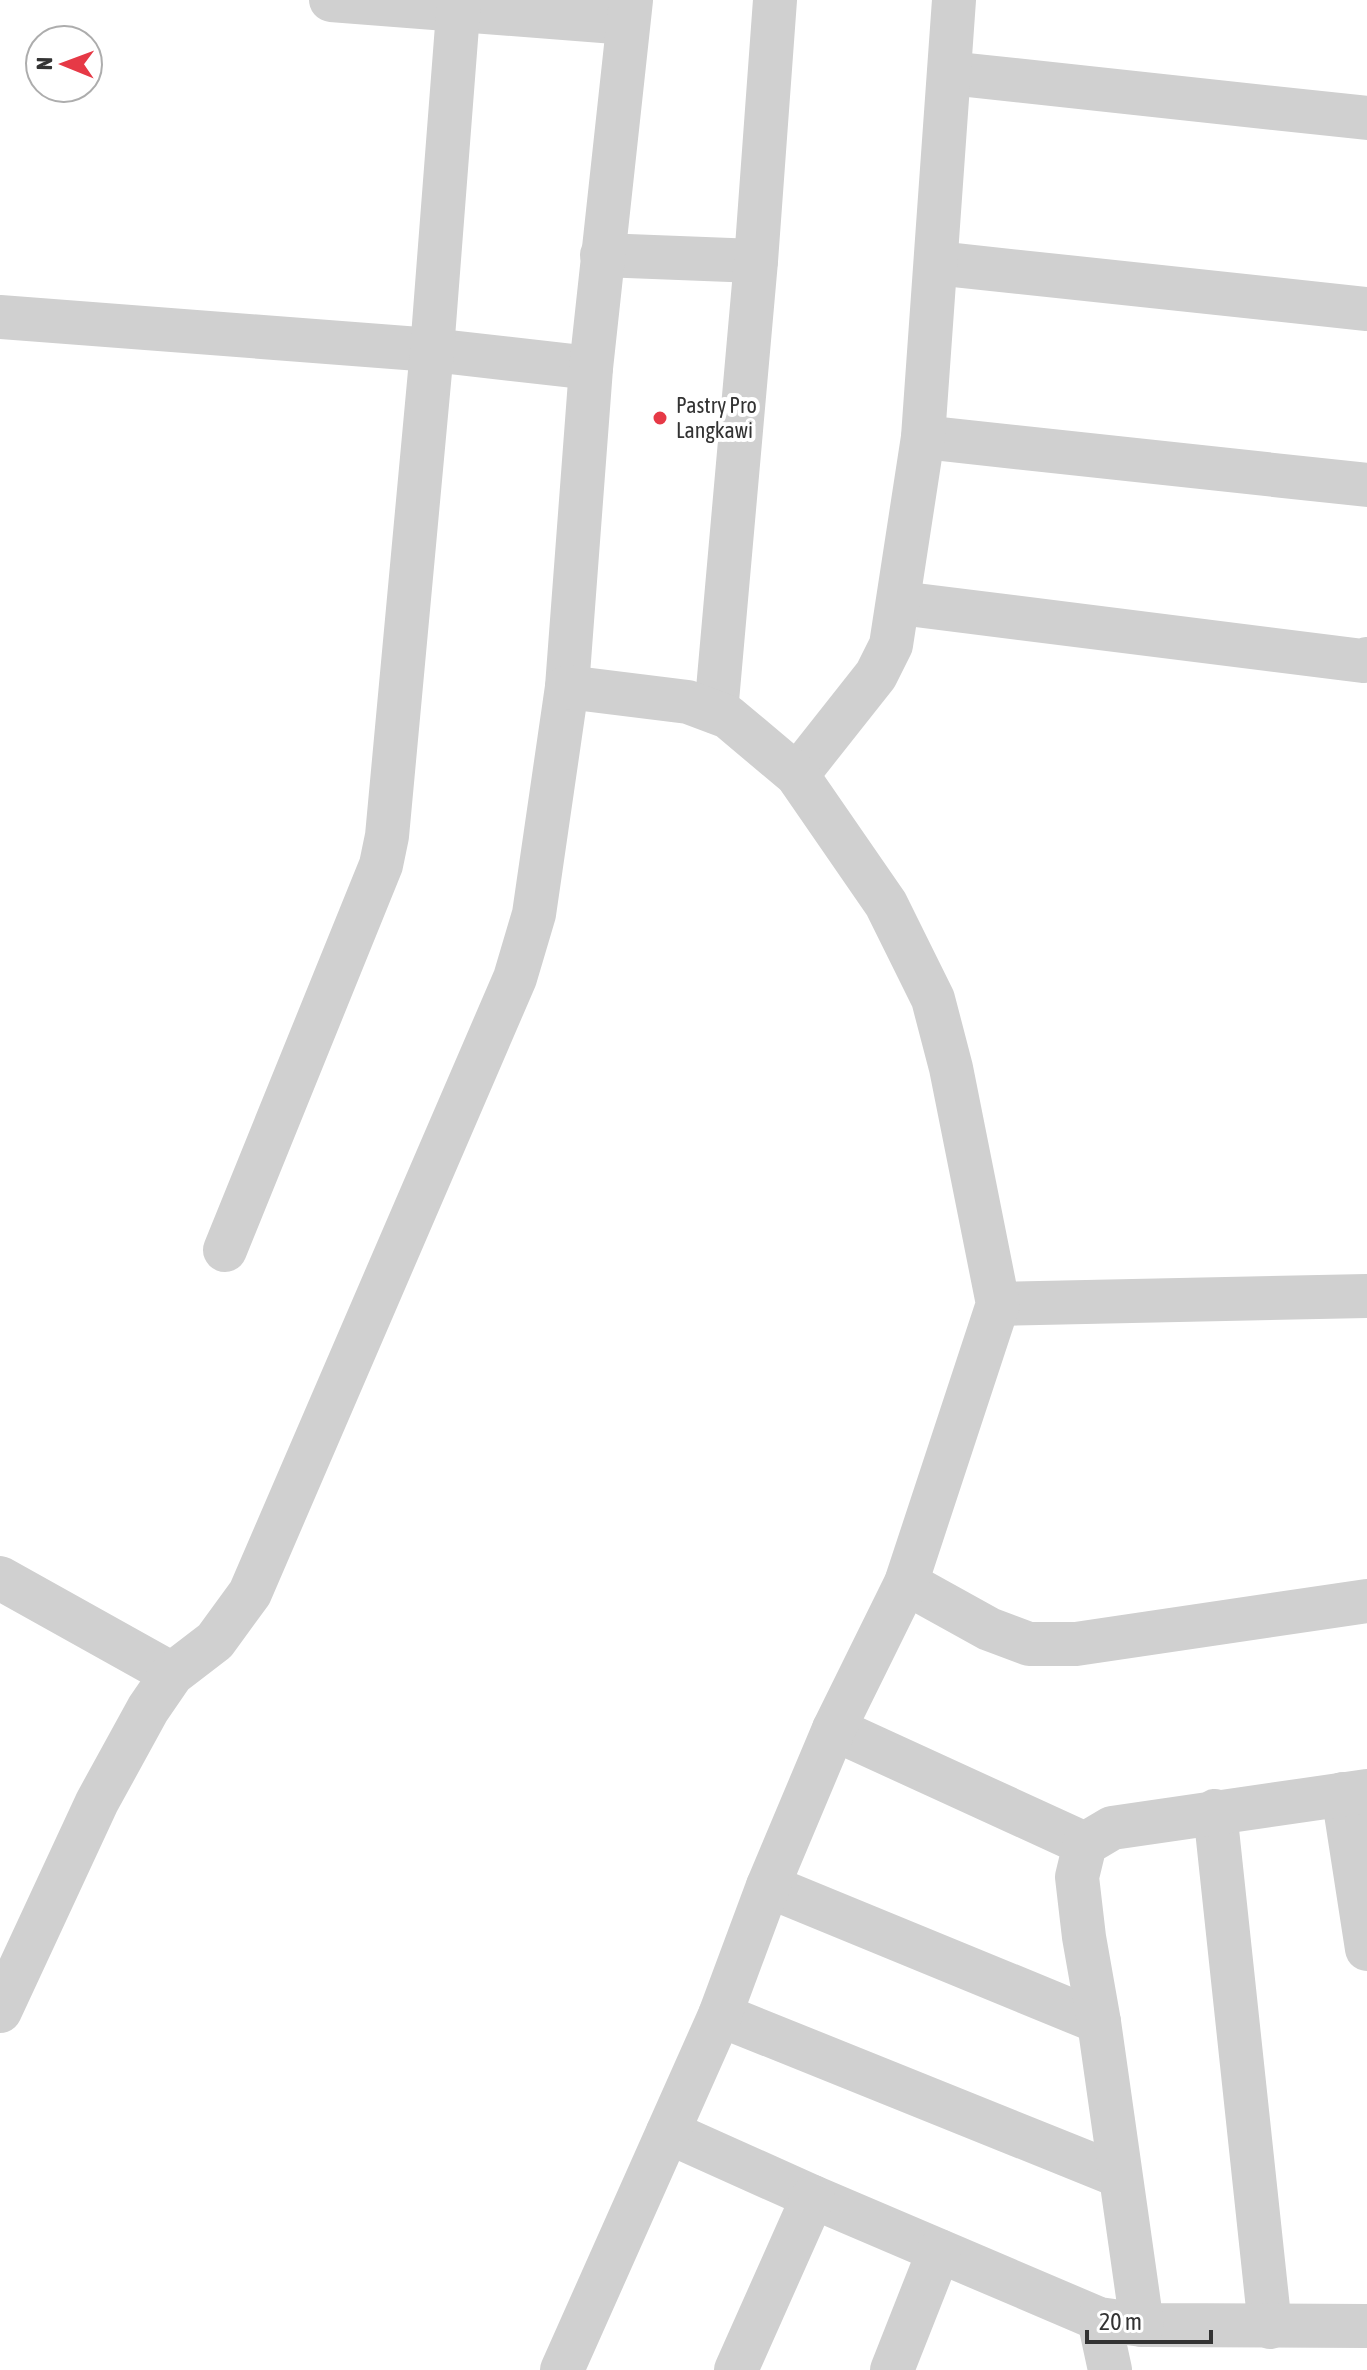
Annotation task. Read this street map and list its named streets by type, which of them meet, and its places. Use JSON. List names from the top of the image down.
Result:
{
  "places": ["Pastry Pro Langkawi"],
  "scale_bar": "20 m",
  "north": "left"
}
